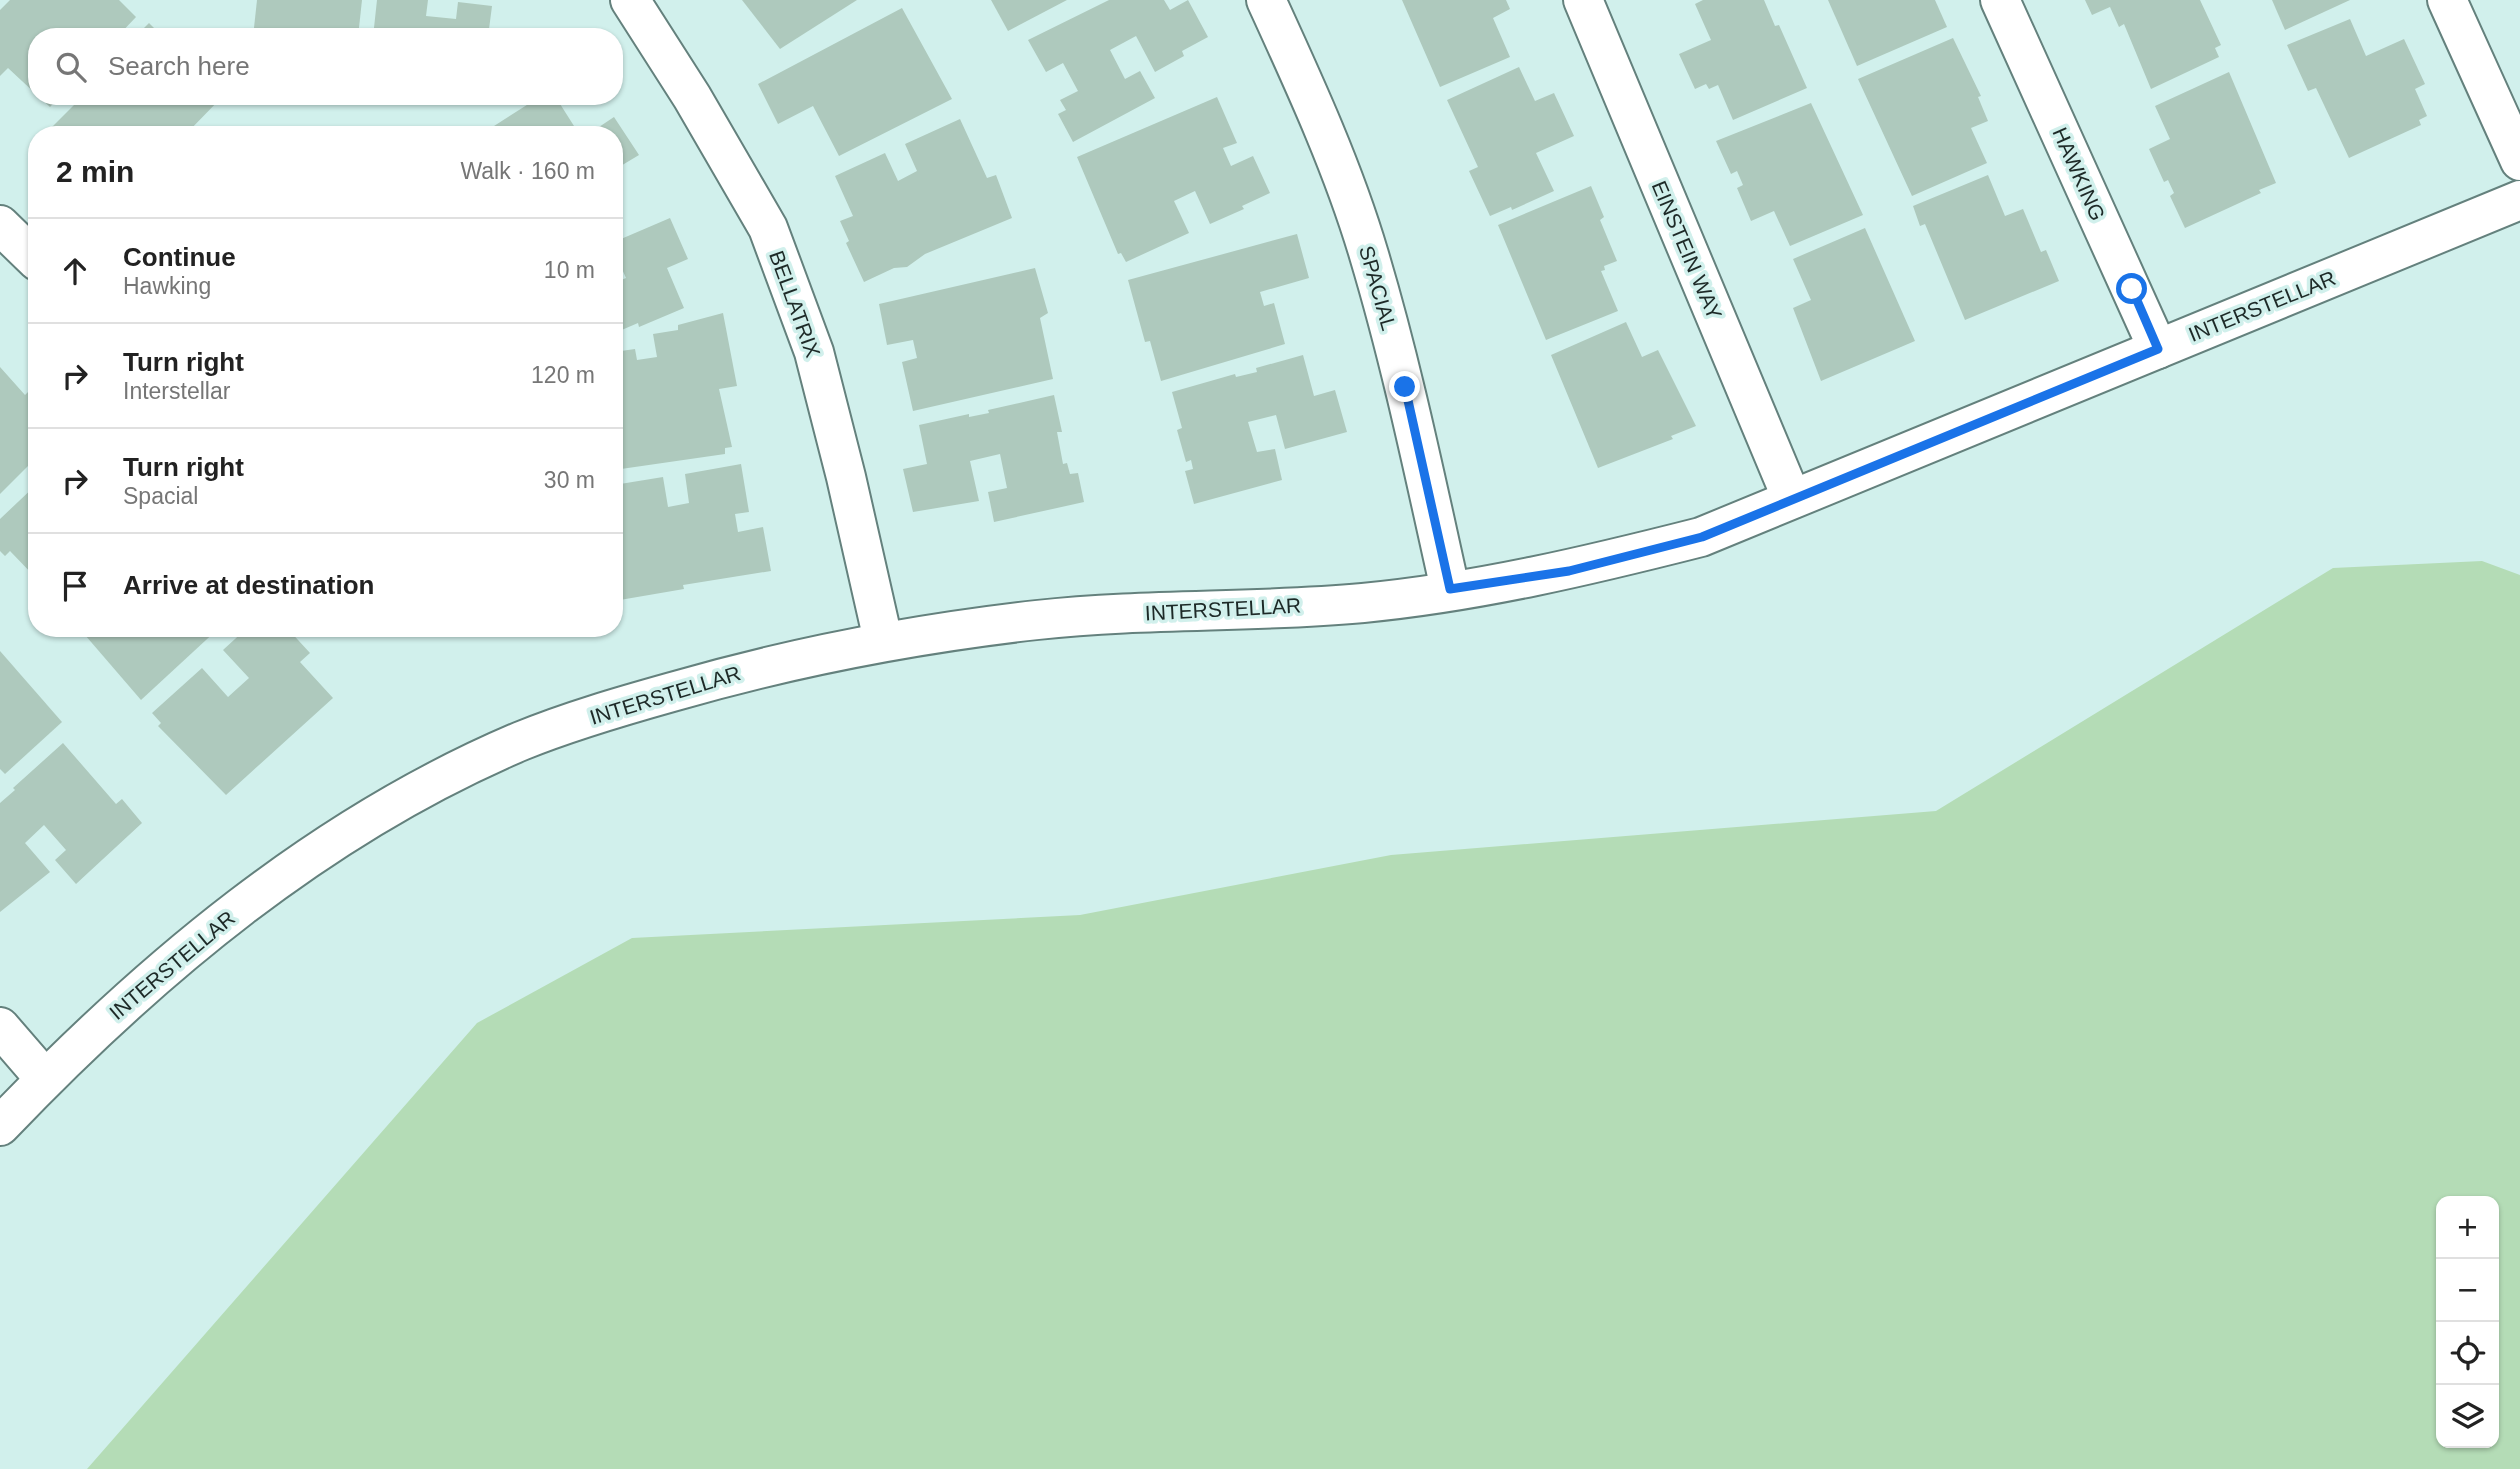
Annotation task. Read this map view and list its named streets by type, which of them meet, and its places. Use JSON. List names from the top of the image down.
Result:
{
  "streets": {
    "street": [
      "HAWKING",
      "EINSTEIN WAY",
      "SPACIAL",
      "BELLATRIX",
      "INTERSTELLAR"
    ]
  },
  "crossings": [
    ["HAWKING", "INTERSTELLAR"],
    ["EINSTEIN WAY", "INTERSTELLAR"],
    ["SPACIAL", "INTERSTELLAR"],
    ["BELLATRIX", "INTERSTELLAR"]
  ],
  "page": {
    "search": "Search here",
    "heading": ["2 min", "Walk · 160 m"],
    "list": [
      ["Continue", "Hawking", "10 m"],
      ["Turn right", "Interstellar", "120 m"],
      ["Turn right", "Spacial", "30 m"],
      "Arrive at destination"
    ],
    "map_buttons": ["+", "−"]
  }
}
